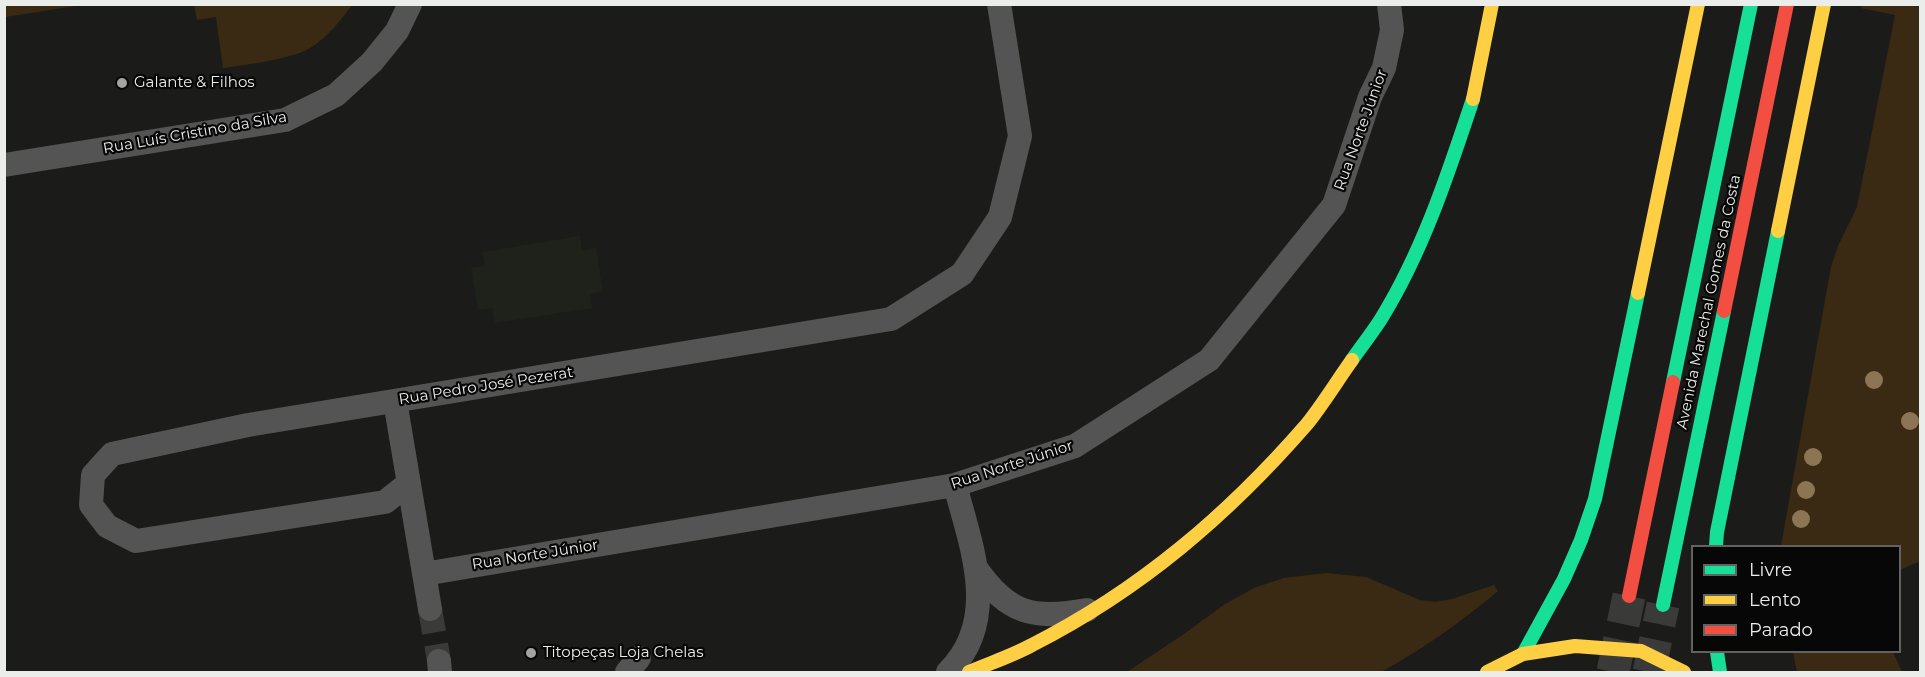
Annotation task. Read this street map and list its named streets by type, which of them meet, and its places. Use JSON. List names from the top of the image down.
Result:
{
  "streets": {
    "main road": ["Avenida Marechal Gomes da Costa"],
    "street": ["Rua Norte Júnior", "Rua Luís Cristino da Silva", "Rua Pedro José Pezerat"]
  },
  "places": ["Galante & Filhos", "Titopeças Loja Chelas"],
  "legend": ["Livre", "Lento", "Parado"]
}
